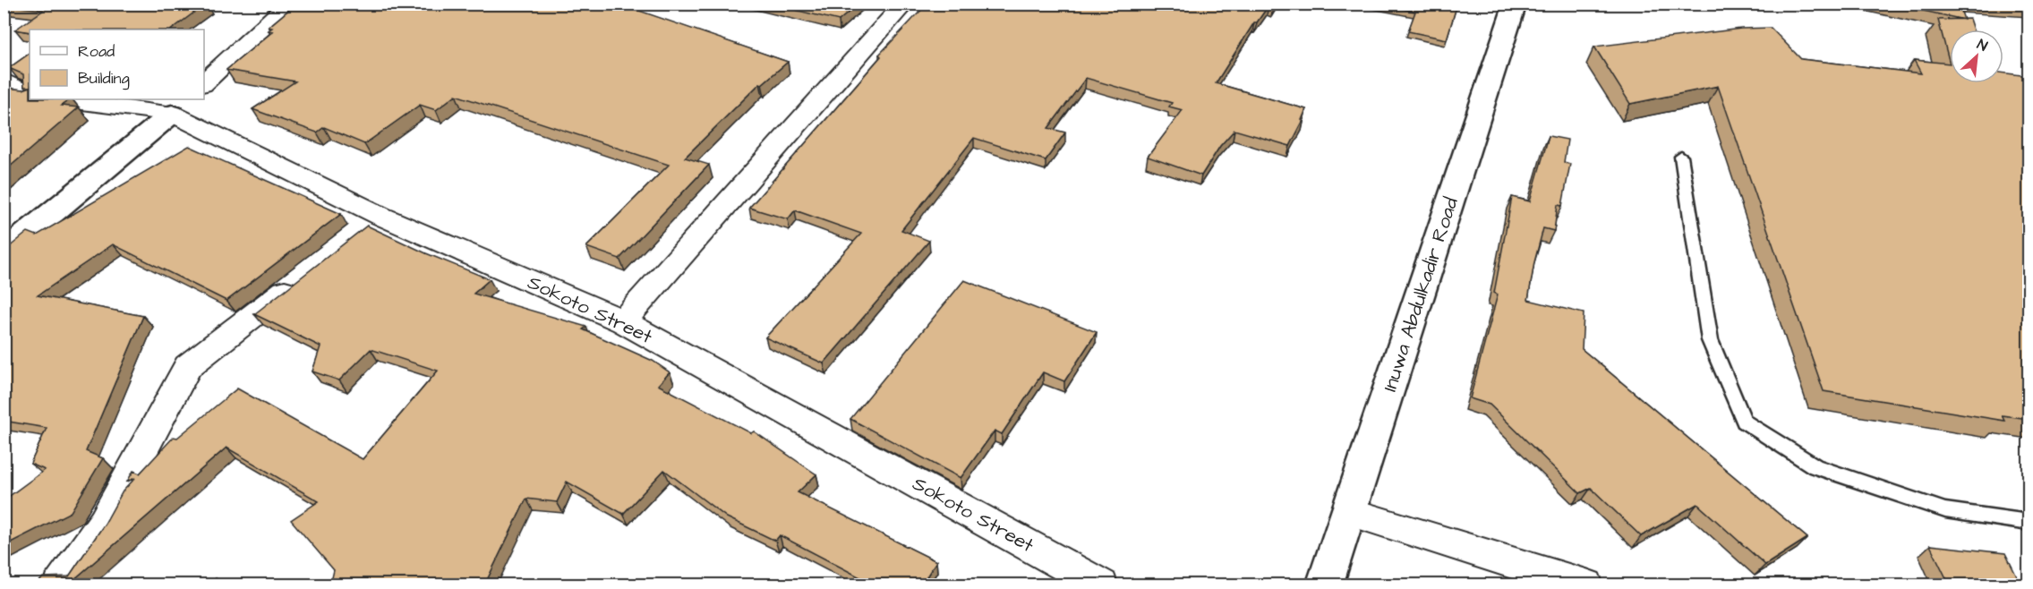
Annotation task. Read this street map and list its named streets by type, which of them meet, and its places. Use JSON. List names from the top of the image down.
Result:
{
  "streets": {
    "main road": ["Inuwa Abdulkadir Road"],
    "street": ["Sokoto Street"]
  },
  "legend": ["Road", "Building"],
  "north": "top right"
}
